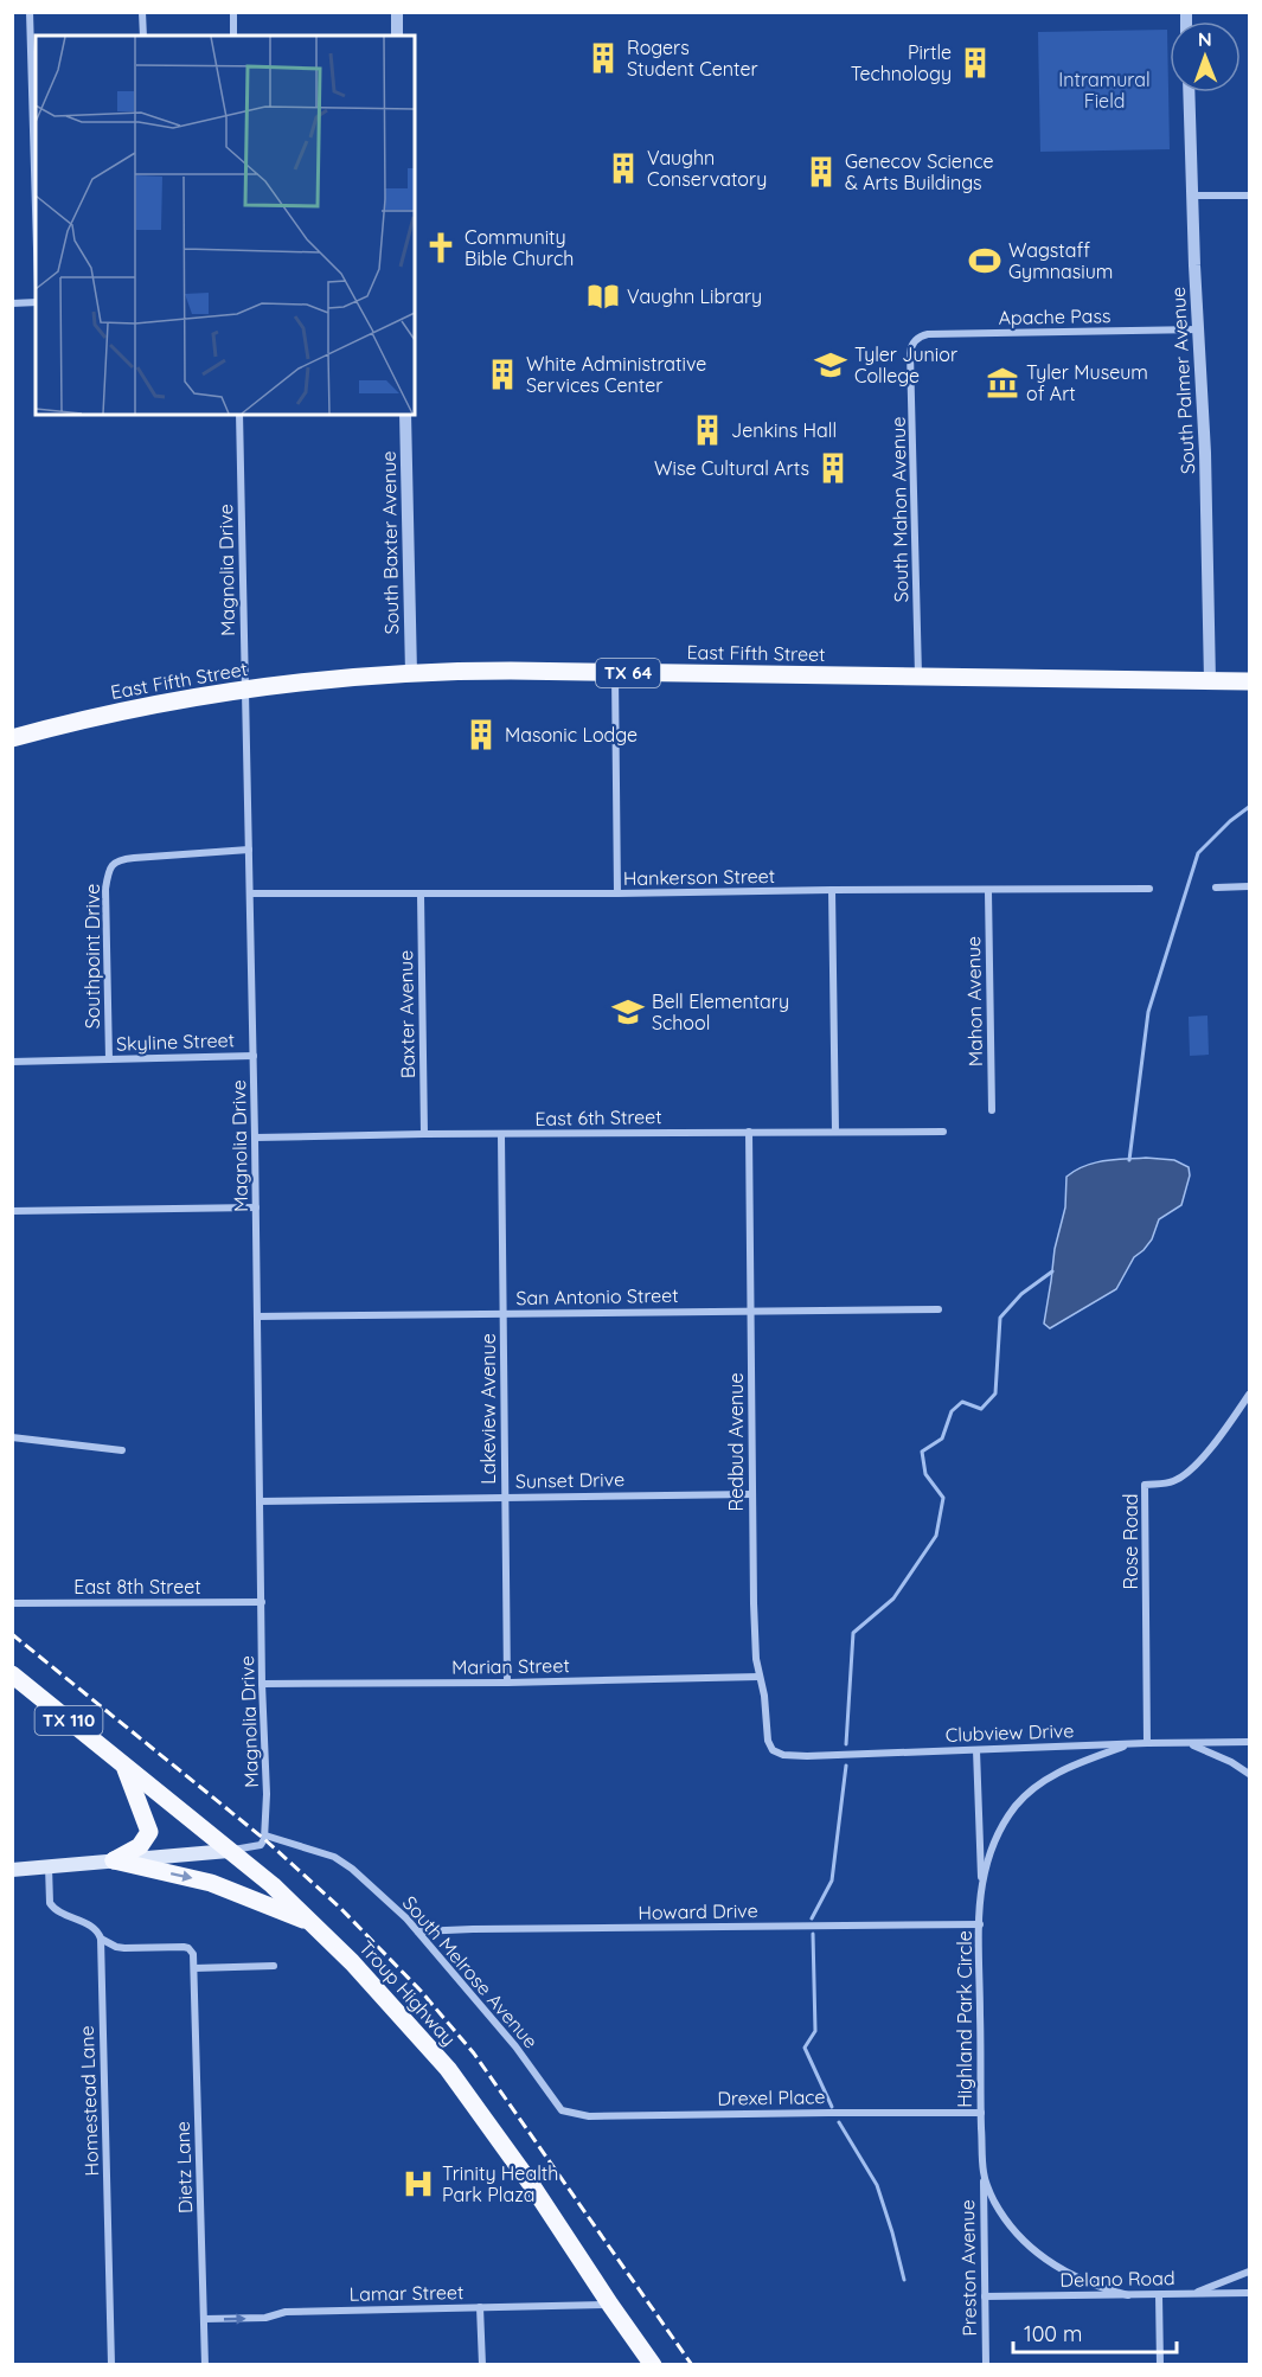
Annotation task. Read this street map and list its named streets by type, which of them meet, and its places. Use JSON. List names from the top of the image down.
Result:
{
  "streets": {
    "main road": [
      "East Fifth Street",
      "TX 64",
      "TX 110",
      "Troup Highway"
    ],
    "street": [
      "Apache Pass",
      "South Palmer Avenue",
      "South Mahon Avenue",
      "South Baxter Avenue",
      "Magnolia Drive",
      "Hankerson Street",
      "Southpoint Drive",
      "Mahon Avenue",
      "Baxter Avenue",
      "Skyline Street",
      "East 6th Street",
      "San Antonio Street",
      "Lakeview Avenue",
      "Redbud Avenue",
      "Sunset Drive",
      "Rose Road",
      "East 8th Street",
      "Marian Street",
      "Clubview Drive",
      "Howard Drive",
      "South Melrose Avenue",
      "Highland Park Circle",
      "Drexel Place",
      "Homestead Lane",
      "Dietz Lane",
      "Preston Avenue",
      "Delano Road",
      "Lamar Street"
    ]
  },
  "crossings": [
    ["Apache Pass", "South Palmer Avenue"],
    ["Apache Pass", "South Mahon Avenue"],
    ["South Palmer Avenue", "East Fifth Street"],
    ["South Mahon Avenue", "East Fifth Street"],
    ["South Baxter Avenue", "East Fifth Street"],
    ["Magnolia Drive", "East Fifth Street"],
    ["Magnolia Drive", "Hankerson Street"],
    ["Magnolia Drive", "Southpoint Drive"],
    ["Magnolia Drive", "Skyline Street"],
    ["Magnolia Drive", "East 6th Street"],
    ["Magnolia Drive", "San Antonio Street"],
    ["Magnolia Drive", "Sunset Drive"],
    ["Magnolia Drive", "East 8th Street"],
    ["Magnolia Drive", "Marian Street"],
    ["Magnolia Drive", "South Melrose Avenue"],
    ["Hankerson Street", "Mahon Avenue"],
    ["Hankerson Street", "Baxter Avenue"],
    ["Southpoint Drive", "Skyline Street"],
    ["Baxter Avenue", "East 6th Street"],
    ["East 6th Street", "Lakeview Avenue"],
    ["East 6th Street", "Redbud Avenue"],
    ["San Antonio Street", "Lakeview Avenue"],
    ["San Antonio Street", "Redbud Avenue"],
    ["Lakeview Avenue", "Sunset Drive"],
    ["Lakeview Avenue", "Marian Street"],
    ["Redbud Avenue", "Sunset Drive"],
    ["Redbud Avenue", "Marian Street"],
    ["Redbud Avenue", "Clubview Drive"],
    ["Rose Road", "Clubview Drive"],
    ["TX 110", "Troup Highway"],
    ["Clubview Drive", "Highland Park Circle"],
    ["Howard Drive", "South Melrose Avenue"],
    ["Howard Drive", "Highland Park Circle"],
    ["South Melrose Avenue", "Drexel Place"],
    ["Troup Highway", "Lamar Street"],
    ["Highland Park Circle", "Drexel Place"],
    ["Highland Park Circle", "Preston Avenue"],
    ["Highland Park Circle", "Delano Road"],
    ["Dietz Lane", "Lamar Street"],
    ["Preston Avenue", "Delano Road"]
  ],
  "one_way": ["Lamar Street"],
  "parks": ["Intramural Field"],
  "places": {
    "building": [
      "Rogers Student Center",
      "Pirtle Technology",
      "Vaughn Conservatory",
      "Genecov Science & Arts Buildings",
      "White Administrative Services Center",
      "Jenkins Hall",
      "Wise Cultural Arts",
      "Masonic Lodge"
    ],
    "church": ["Community Bible Church"],
    "sports": ["Wagstaff Gymnasium"],
    "library": ["Vaughn Library"],
    "school or university": ["Tyler Junior College", "Bell Elementary School"],
    "museum": ["Tyler Museum of Art"],
    "hospital": ["Trinity Health Park Plaza"]
  },
  "scale_bar": "100 m",
  "north": "top"
}
